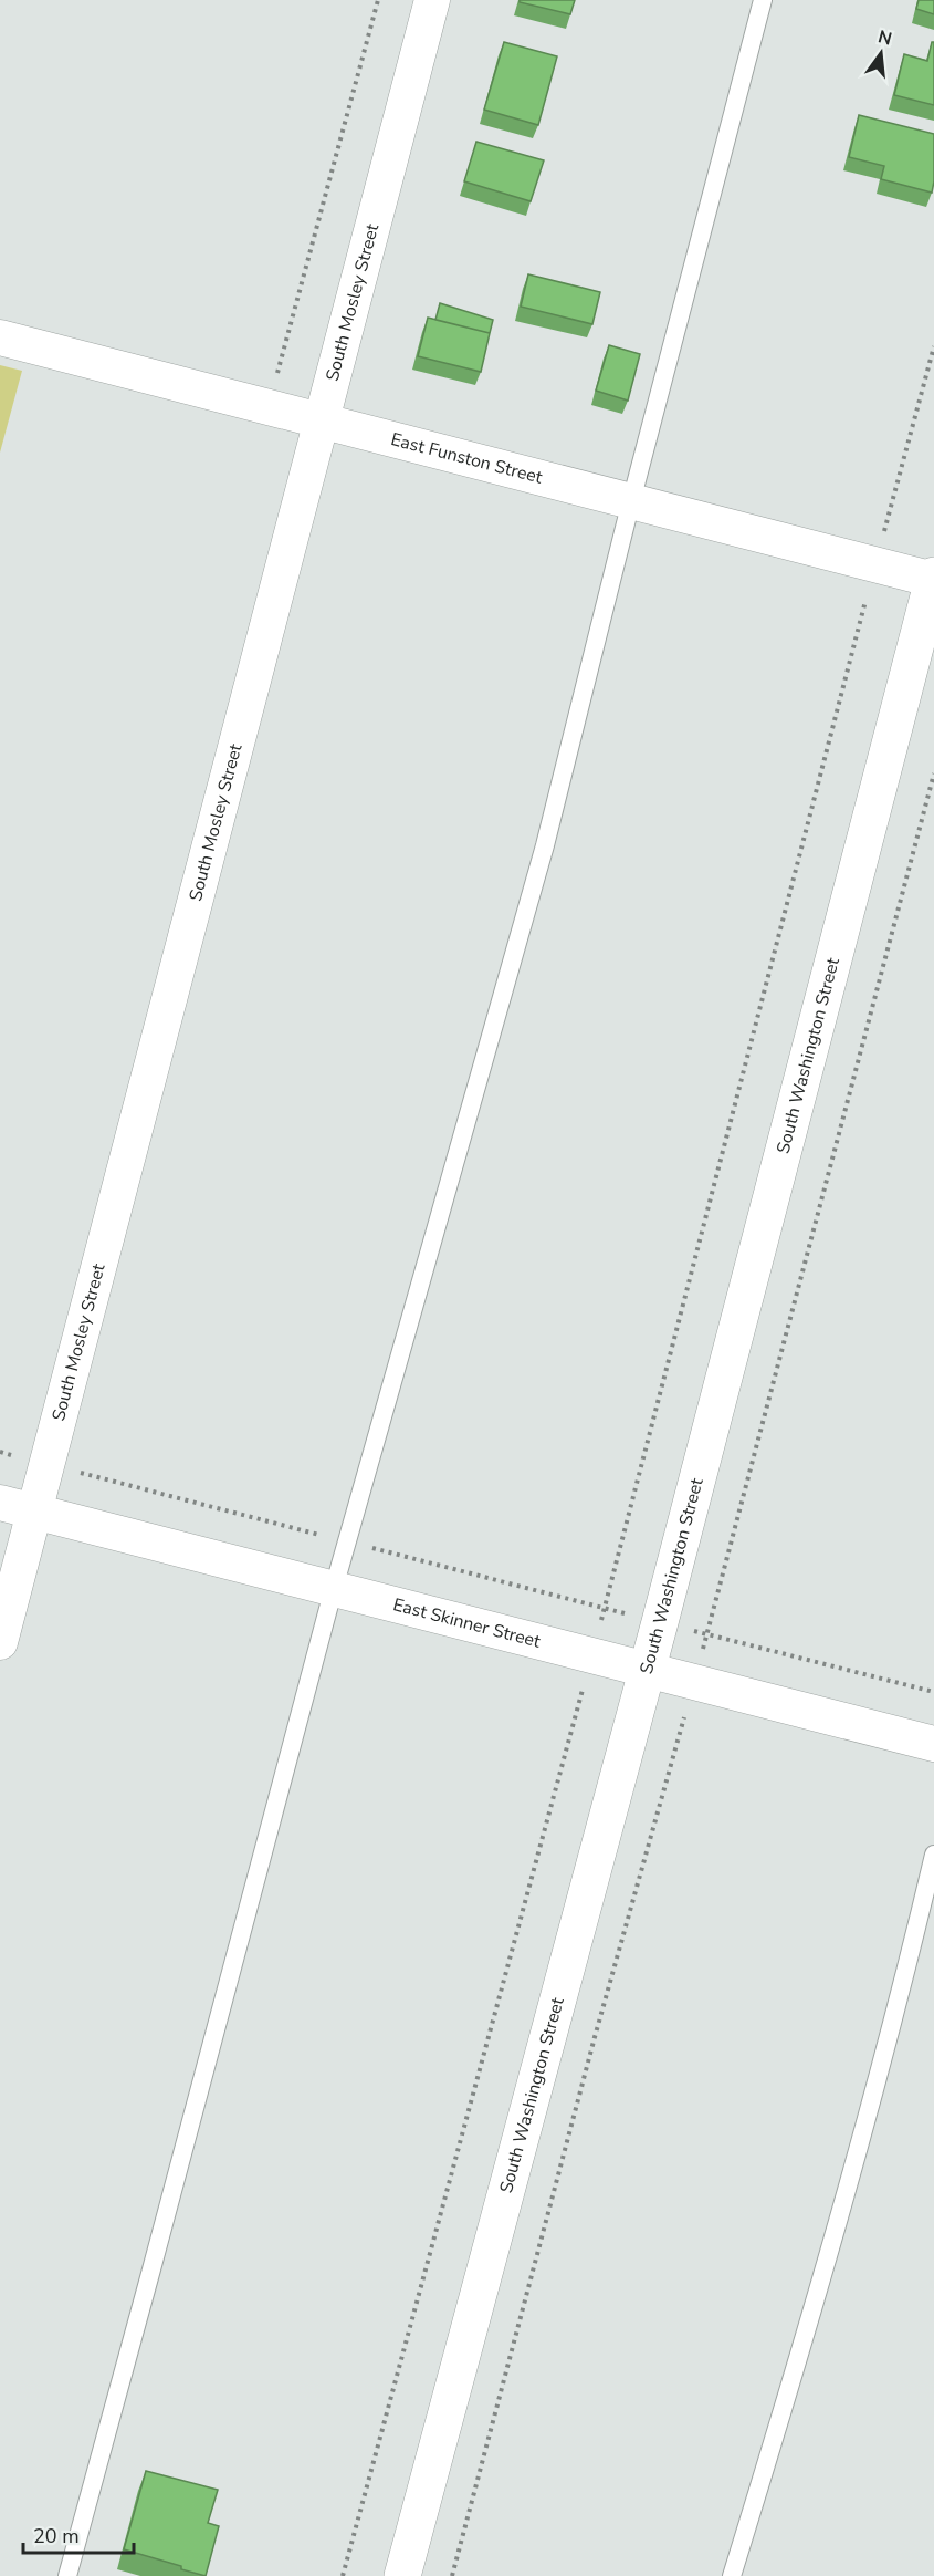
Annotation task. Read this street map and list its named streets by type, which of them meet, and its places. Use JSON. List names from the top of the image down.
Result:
{
  "streets": {
    "street": [
      "South Mosley Street",
      "East Funston Street",
      "South Washington Street",
      "East Skinner Street"
    ]
  },
  "crossings": [
    ["South Mosley Street", "East Funston Street"],
    ["South Mosley Street", "East Skinner Street"],
    ["East Funston Street", "South Washington Street"],
    ["South Washington Street", "East Skinner Street"]
  ],
  "scale_bar": "20 m",
  "north": "top"
}
